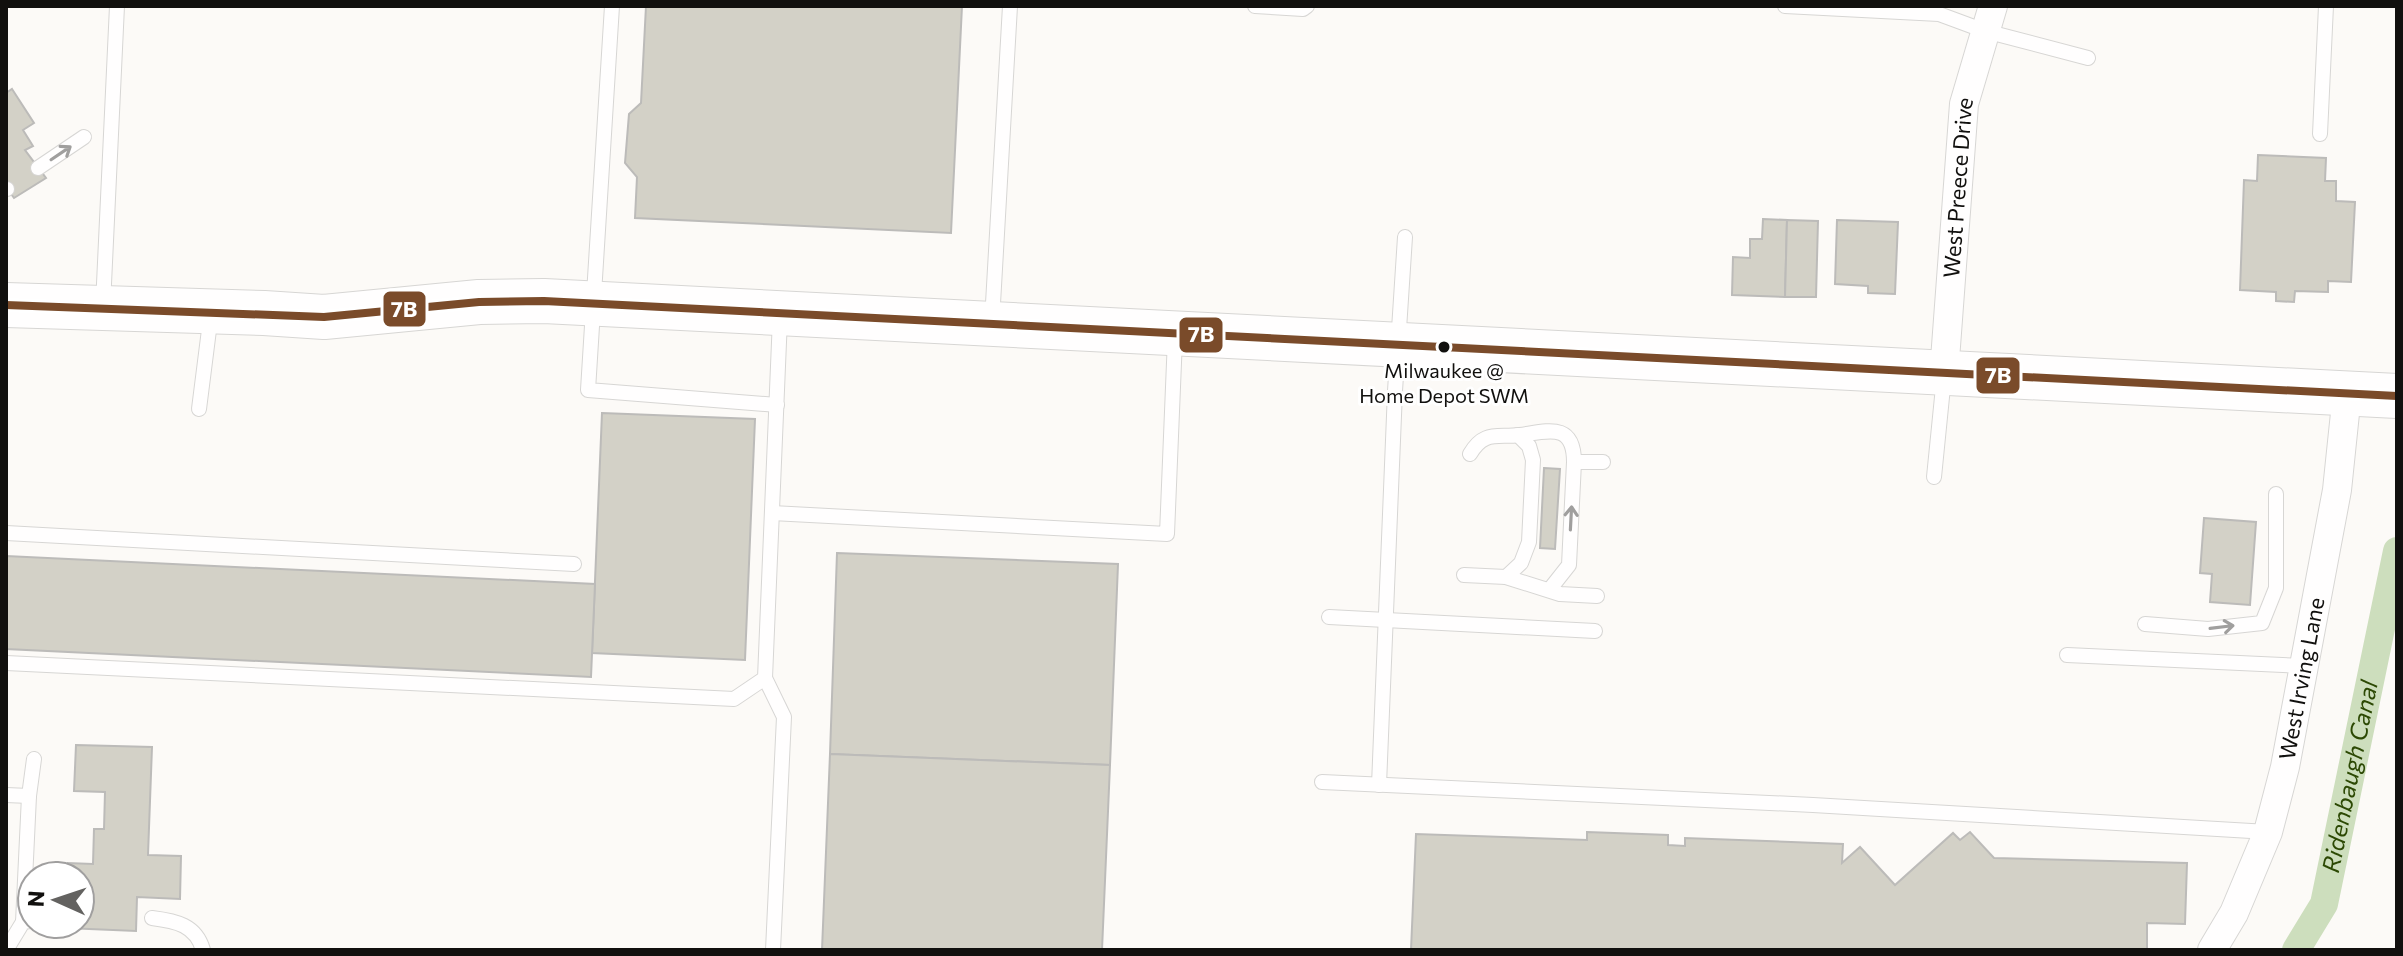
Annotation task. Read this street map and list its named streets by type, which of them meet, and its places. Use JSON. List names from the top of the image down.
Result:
{
  "streets": {
    "street": ["West Preece Drive", "West Irving Lane"]
  },
  "water": ["Ridenbaugh Canal"],
  "places": ["Milwaukee @ Home Depot SWM"],
  "lines": ["transit line 7B"],
  "north": "left"
}
